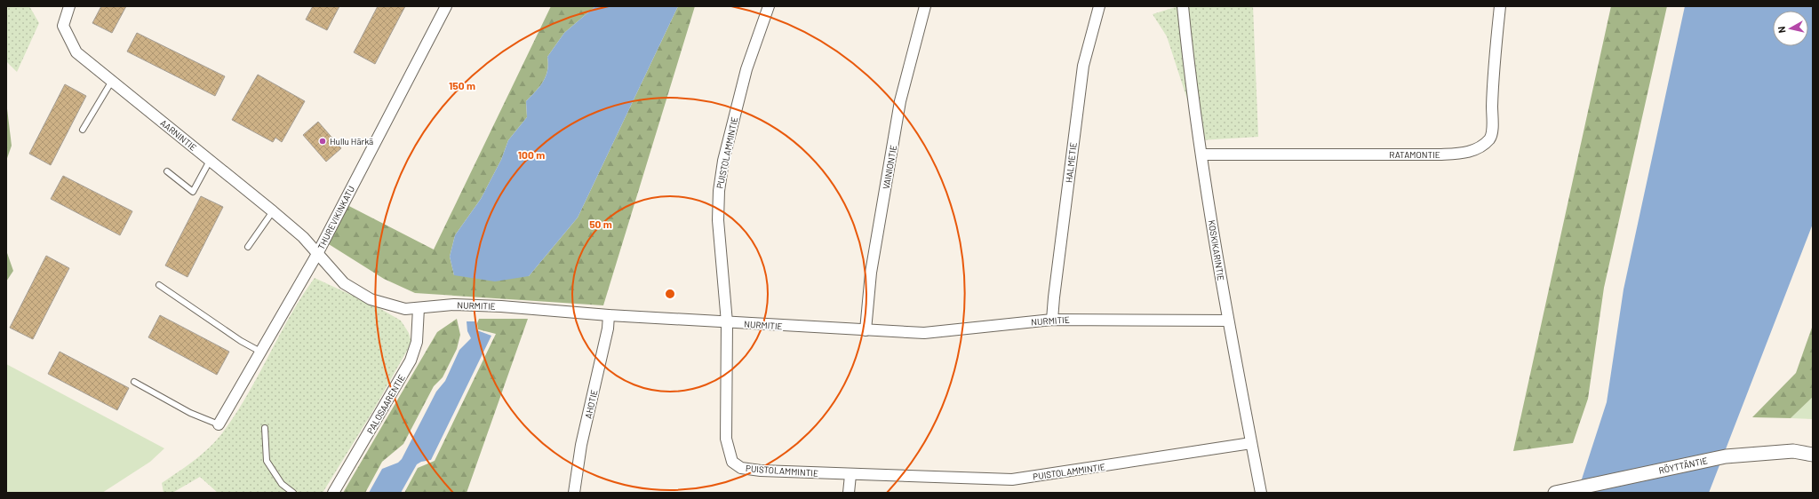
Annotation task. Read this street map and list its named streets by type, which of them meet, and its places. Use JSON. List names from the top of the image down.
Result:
{
  "streets": {
    "street": [
      "AARNINTIE",
      "PUISTOLAMMINTIE",
      "RATAMONTIE",
      "HALMETIE",
      "VAINIONTIE",
      "THUREVIKINKATU",
      "KOSKIKARINTIE",
      "NURMITIE",
      "PALOSAARENTIE",
      "AHOTIE",
      "RÖYTTÄNTIE"
    ]
  },
  "crossings": [
    ["AARNINTIE", "THUREVIKINKATU"],
    ["AARNINTIE", "NURMITIE"],
    ["PUISTOLAMMINTIE", "KOSKIKARINTIE"],
    ["PUISTOLAMMINTIE", "NURMITIE"],
    ["RATAMONTIE", "KOSKIKARINTIE"],
    ["HALMETIE", "NURMITIE"],
    ["VAINIONTIE", "NURMITIE"],
    ["THUREVIKINKATU", "NURMITIE"],
    ["KOSKIKARINTIE", "NURMITIE"],
    ["NURMITIE", "PALOSAARENTIE"],
    ["NURMITIE", "AHOTIE"]
  ],
  "places": ["Hullu Härkä"],
  "north": "left",
  "rings": ["150 m", "100 m", "50 m"]
}
